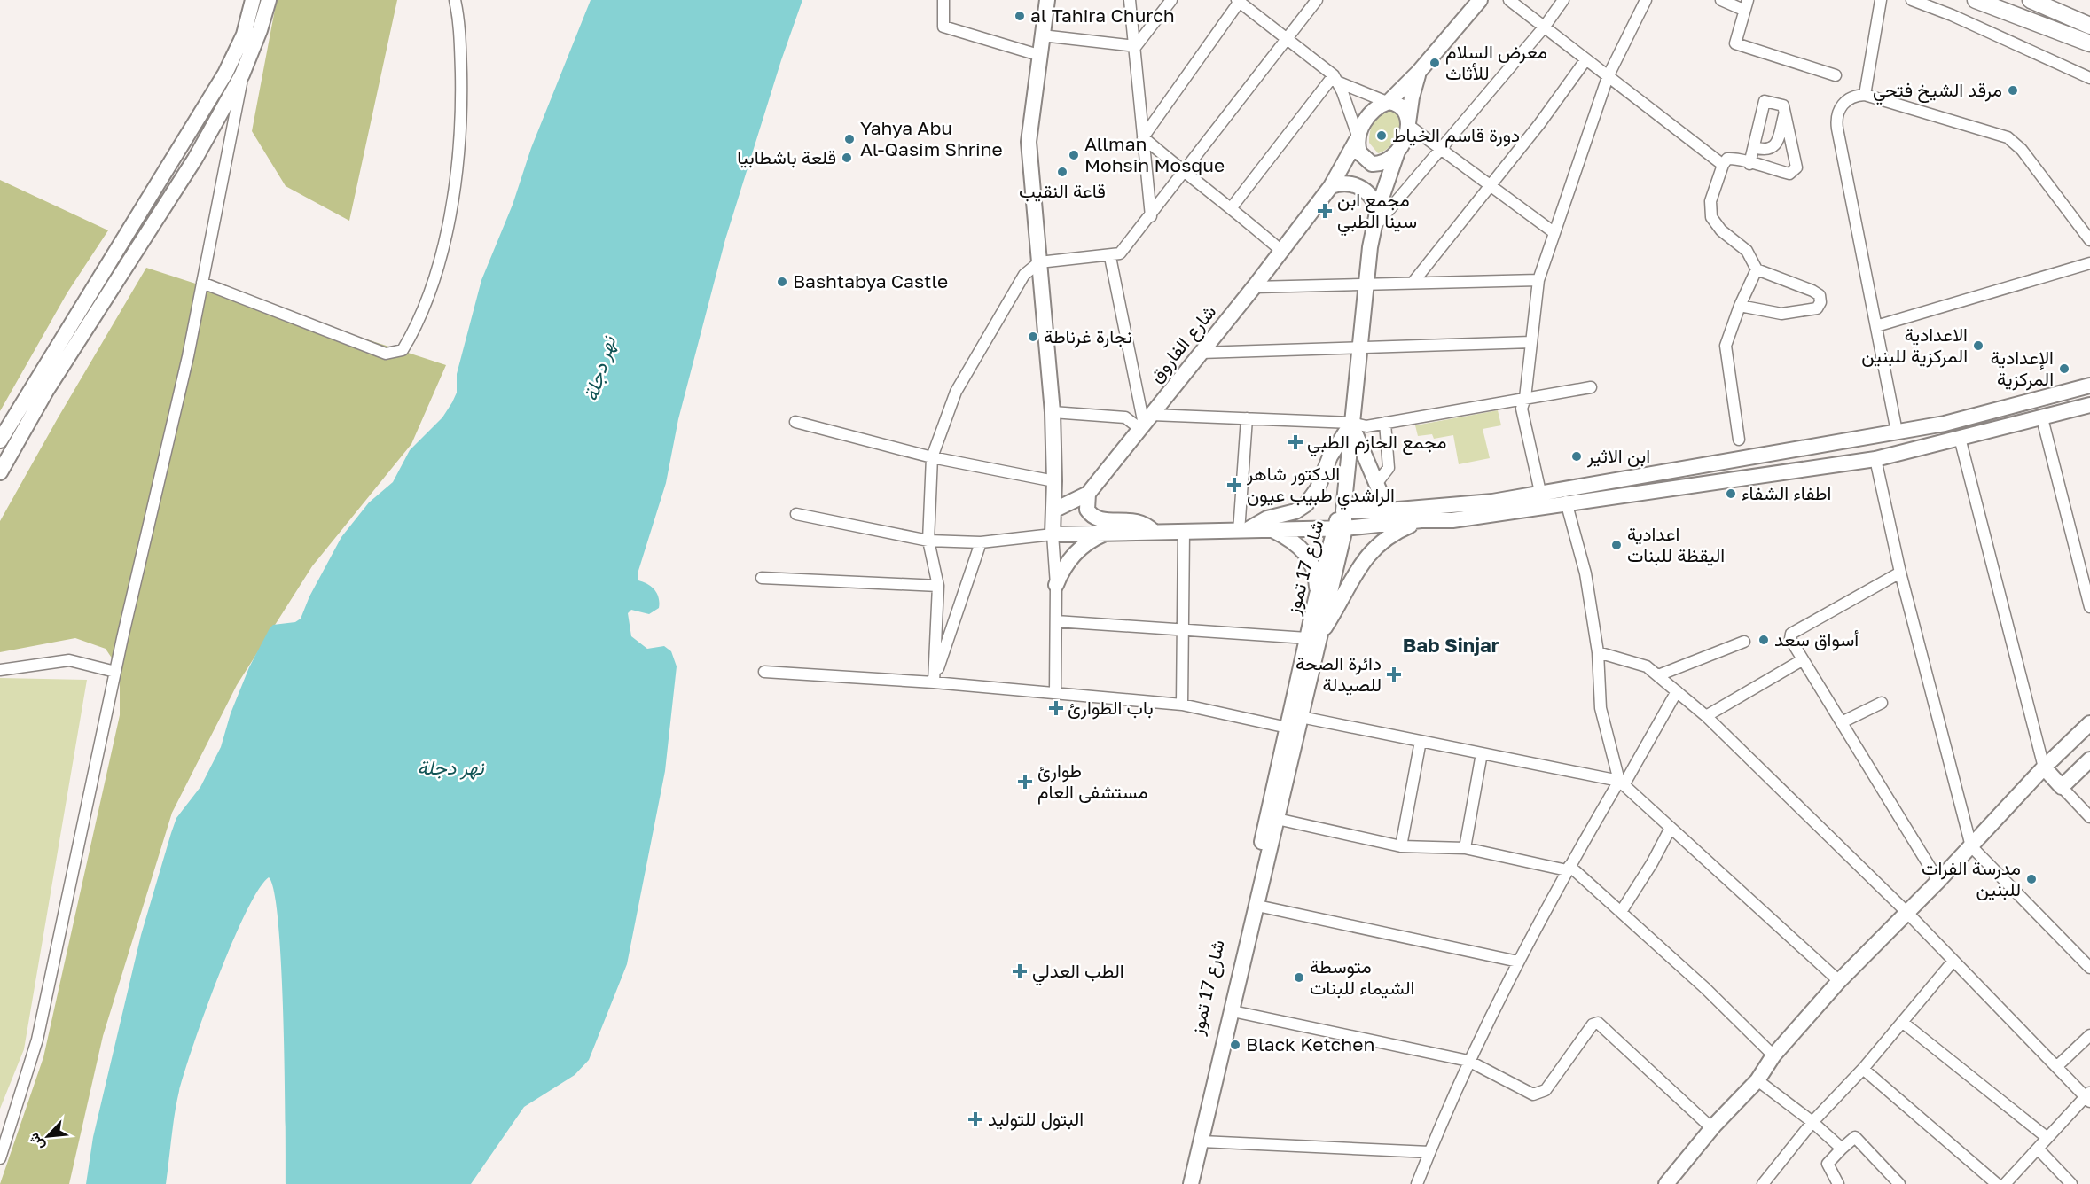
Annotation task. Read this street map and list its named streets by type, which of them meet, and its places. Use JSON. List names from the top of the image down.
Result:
{
  "streets": {
    "main road": ["شارع الفاروق", "شارع 17 تموز"]
  },
  "crossings": [
    ["شارع الفاروق", "شارع 17 تموز"]
  ],
  "districts": ["Bab Sinjar"],
  "water": ["نهر دجلة"],
  "places": {
    "other": [
      "al Tahira Church",
      "معرض السلام للأثاث",
      "مرقد الشيخ فتحي",
      "دورة قاسم الخياط",
      "Yahya Abu Al-Qasim Shrine",
      "Allman Mohsin Mosque",
      "قلعة باشطابيا",
      "قاعة النقيب",
      "Bashtabya Castle",
      "نجارة غرناطة",
      "الاعدادية المركزية للبنين",
      "الإعدادية المركزية",
      "ابن الاثير",
      "اطفاء الشفاء",
      "اعدادية اليقظة للبنات",
      "أسواق سعد",
      "مدرسة الفرات للبنين",
      "متوسطة الشيماء للبنات",
      "Black Ketchen"
    ],
    "health": [
      "مجمع ابن سينا الطبي",
      "مجمع الحازم الطبي",
      "الدكتور شاهر الراشدي طبيب عيون",
      "دائرة الصحة للصيدلة",
      "باب الطوارئ",
      "طوارئ مستشفى العام",
      "الطب العدلي",
      "البتول للتوليد"
    ]
  },
  "north": "bottom left"
}
